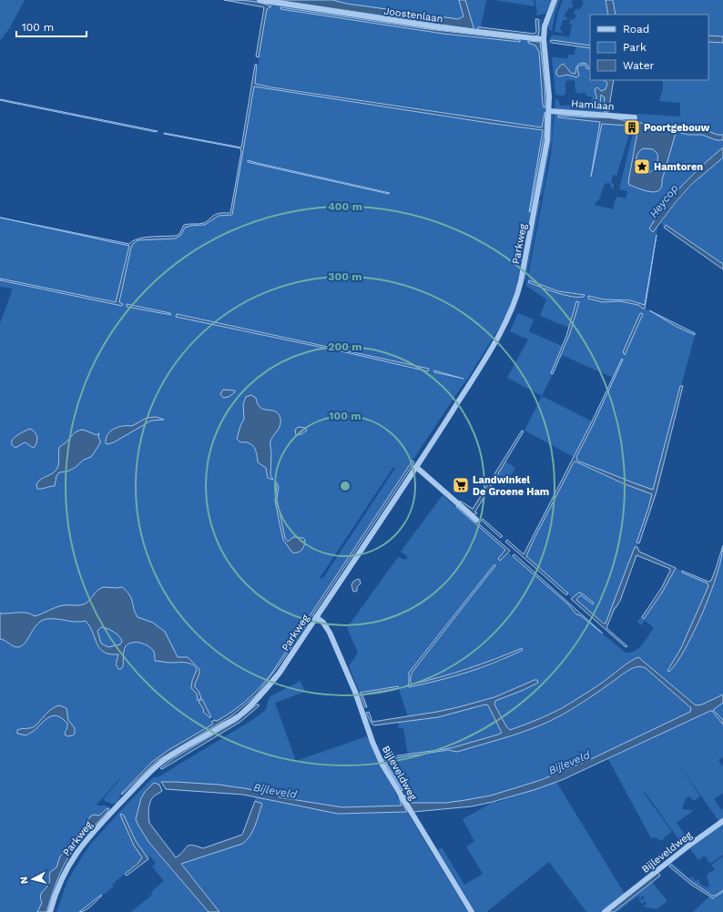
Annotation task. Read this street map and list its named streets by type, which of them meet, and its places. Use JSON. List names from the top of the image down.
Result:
{
  "streets": {
    "street": [
      "Joostenlaan",
      "Hamlaan",
      "Parkweg",
      "Bijleveldweg"
    ]
  },
  "crossings": [
    ["Joostenlaan", "Parkweg"],
    ["Hamlaan", "Parkweg"],
    ["Parkweg", "Bijleveldweg"]
  ],
  "water": ["Heycop", "Bijleveld"],
  "places": {
    "building": ["Poortgebouw"],
    "place": ["Hamtoren"],
    "supermarket": ["Landwinkel De Groene Ham"]
  },
  "legend": ["Road", "Park", "Water"],
  "scale_bar": "100 m",
  "north": "left",
  "rings": [
    "400 m",
    "300 m",
    "200 m",
    "100 m"
  ]
}
